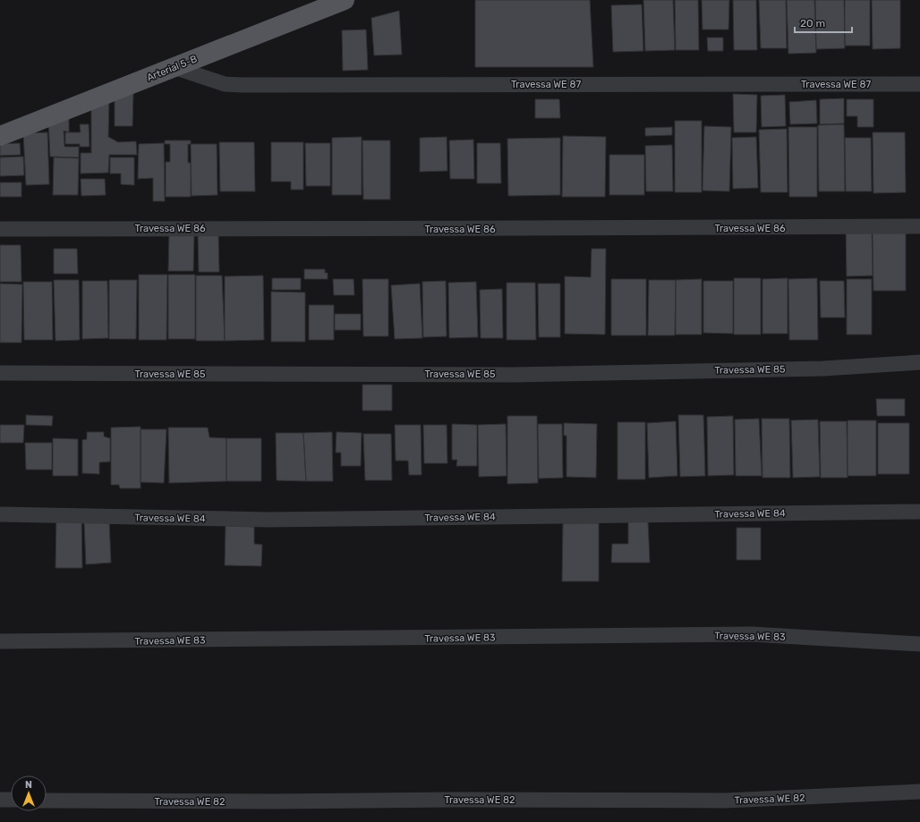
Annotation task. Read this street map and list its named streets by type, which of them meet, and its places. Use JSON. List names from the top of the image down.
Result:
{
  "streets": {
    "main road": ["Arterial 5-B"],
    "street": [
      "Travessa WE 87",
      "Travessa WE 86",
      "Travessa WE 85",
      "Travessa WE 84",
      "Travessa WE 83",
      "Travessa WE 82"
    ]
  },
  "crossings": [
    ["Arterial 5-B", "Travessa WE 87"]
  ],
  "scale_bar": "20 m",
  "north": "top"
}
